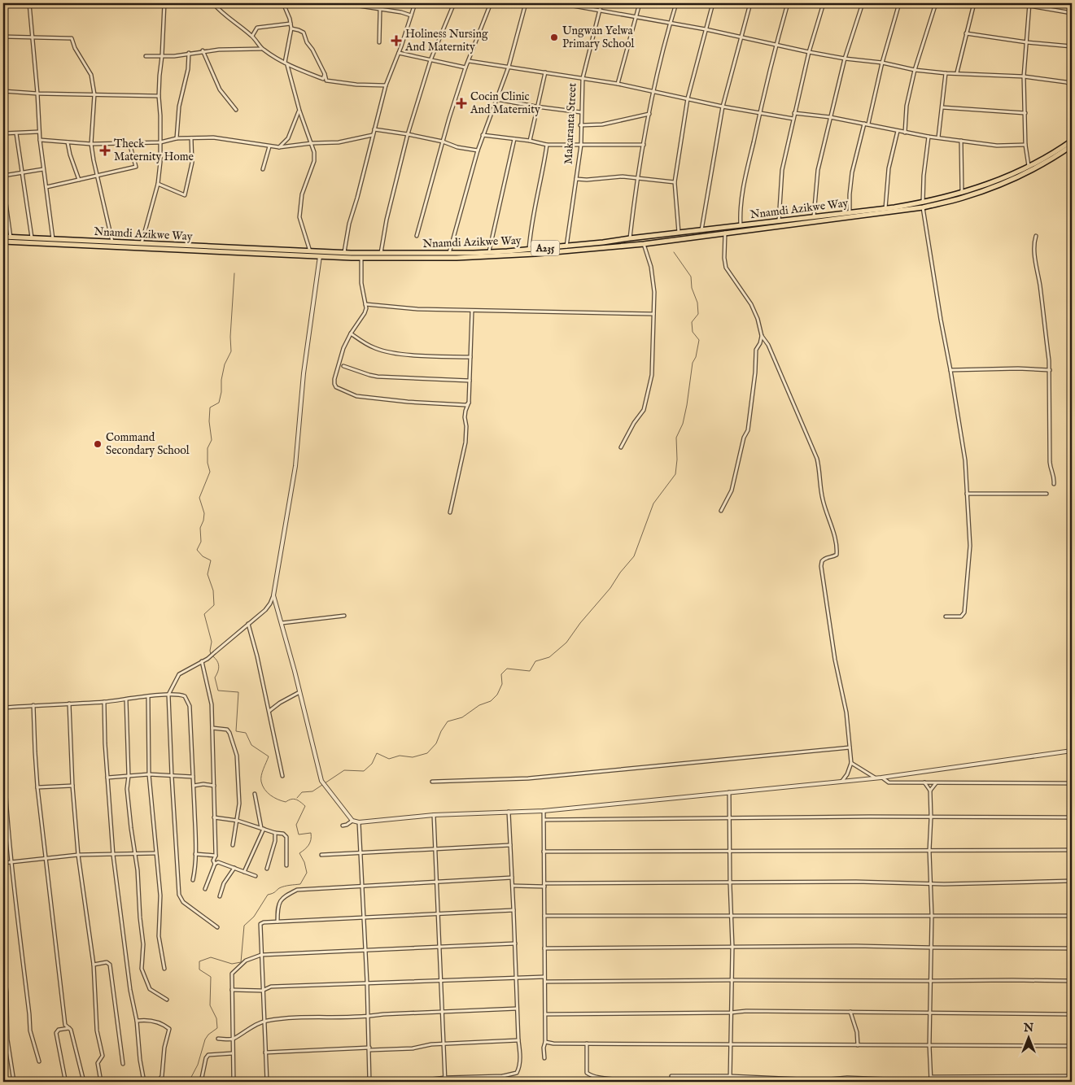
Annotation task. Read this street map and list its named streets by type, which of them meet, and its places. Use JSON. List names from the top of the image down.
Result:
{
  "streets": {
    "highway": ["Nnamdi Azikwe Way", "A235"],
    "street": ["Makaranta Street"]
  },
  "crossings": [
    ["Makaranta Street", "Nnamdi Azikwe Way"]
  ],
  "places": {
    "other": ["Ungwan Yelwa Primary School", "Command Secondary School"],
    "health": ["Holiness Nursing And Maternity", "Cocin Clinic And Maternity", "Theck Maternity Home"]
  },
  "north": "top"
}
